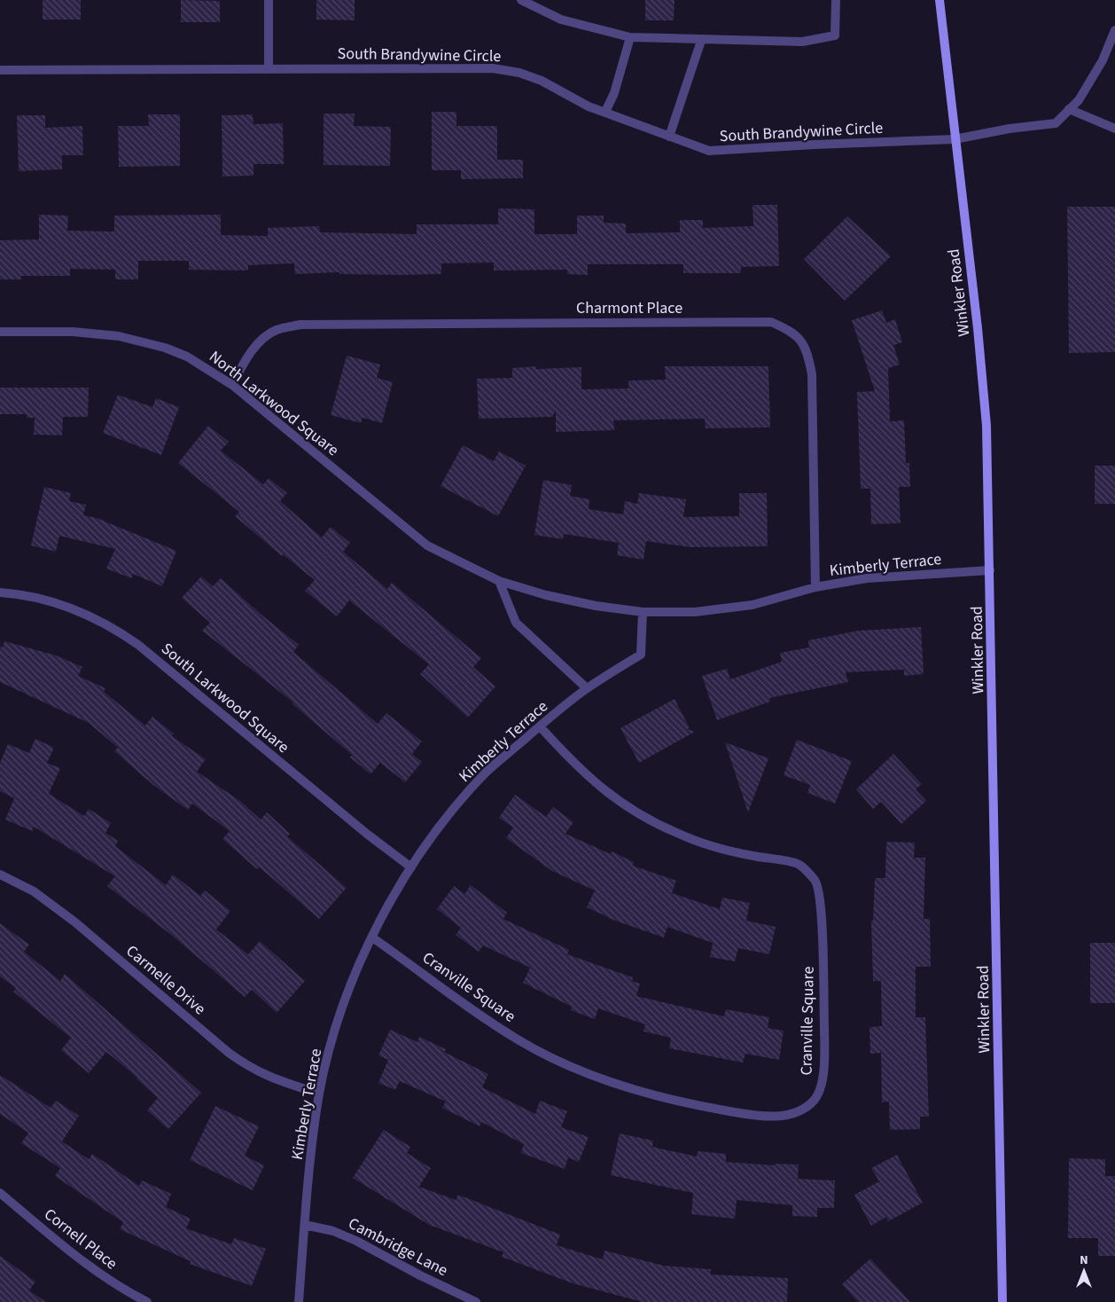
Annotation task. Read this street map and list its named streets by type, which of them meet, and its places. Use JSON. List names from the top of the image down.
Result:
{
  "streets": {
    "street": [
      "South Brandywine Circle",
      "Winkler Road",
      "Charmont Place",
      "North Larkwood Square",
      "Kimberly Terrace",
      "South Larkwood Square",
      "Carmelle Drive",
      "Cranville Square",
      "Cornell Place",
      "Cambridge Lane"
    ]
  },
  "crossings": [
    ["South Brandywine Circle", "Winkler Road"],
    ["Winkler Road", "Kimberly Terrace"],
    ["Charmont Place", "North Larkwood Square"],
    ["Charmont Place", "Kimberly Terrace"],
    ["North Larkwood Square", "Kimberly Terrace"],
    ["Kimberly Terrace", "South Larkwood Square"],
    ["Kimberly Terrace", "Carmelle Drive"],
    ["Kimberly Terrace", "Cranville Square"],
    ["Kimberly Terrace", "Cambridge Lane"]
  ],
  "north": "top"
}
